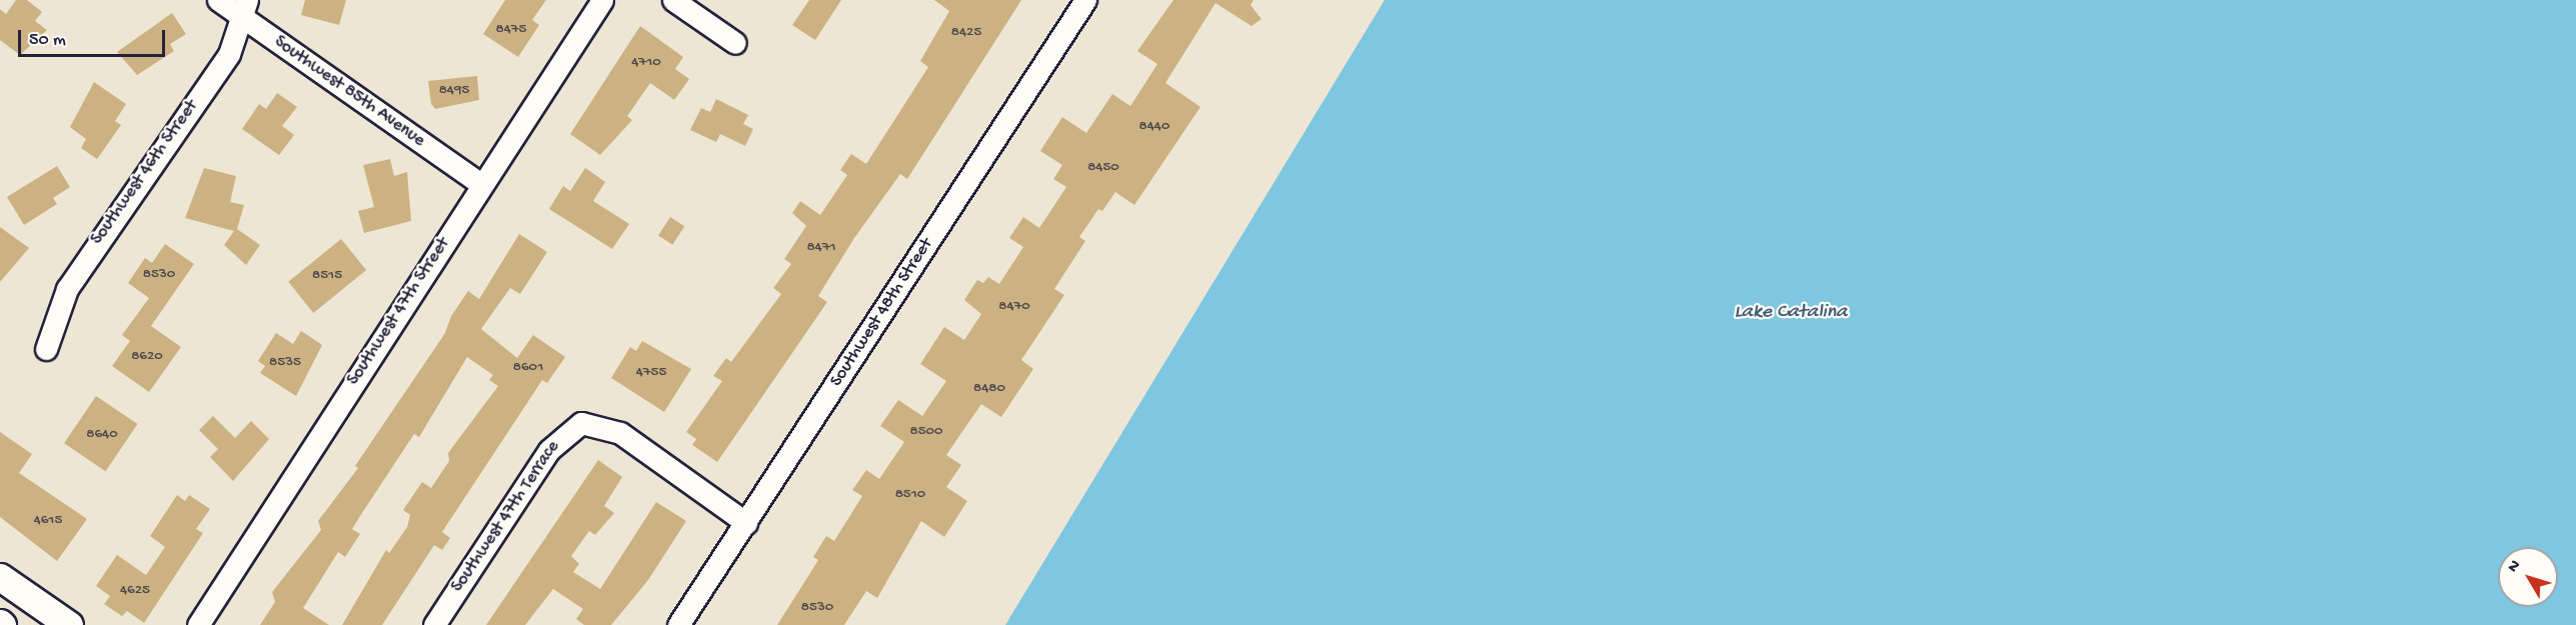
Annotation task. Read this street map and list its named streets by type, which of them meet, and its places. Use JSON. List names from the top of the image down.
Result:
{
  "streets": {
    "street": [
      "Southwest 85th Avenue",
      "Southwest 46th Street",
      "Southwest 47th Street",
      "Southwest 48th Street",
      "Southwest 47th Terrace"
    ]
  },
  "crossings": [
    ["Southwest 85th Avenue", "Southwest 46th Street"],
    ["Southwest 85th Avenue", "Southwest 47th Street"],
    ["Southwest 48th Street", "Southwest 47th Terrace"]
  ],
  "water": ["Lake Catalina"],
  "house_numbers": [
    "8475",
    "8425",
    "4710",
    "8495",
    "8440",
    "8450",
    "8471",
    "8530",
    "8515",
    "8470",
    "8620",
    "8535",
    "8601",
    "4755",
    "8480",
    "8500",
    "8640",
    "8510",
    "4615",
    "4625",
    "8530"
  ],
  "scale_bar": "50 m",
  "north": "top left"
}
